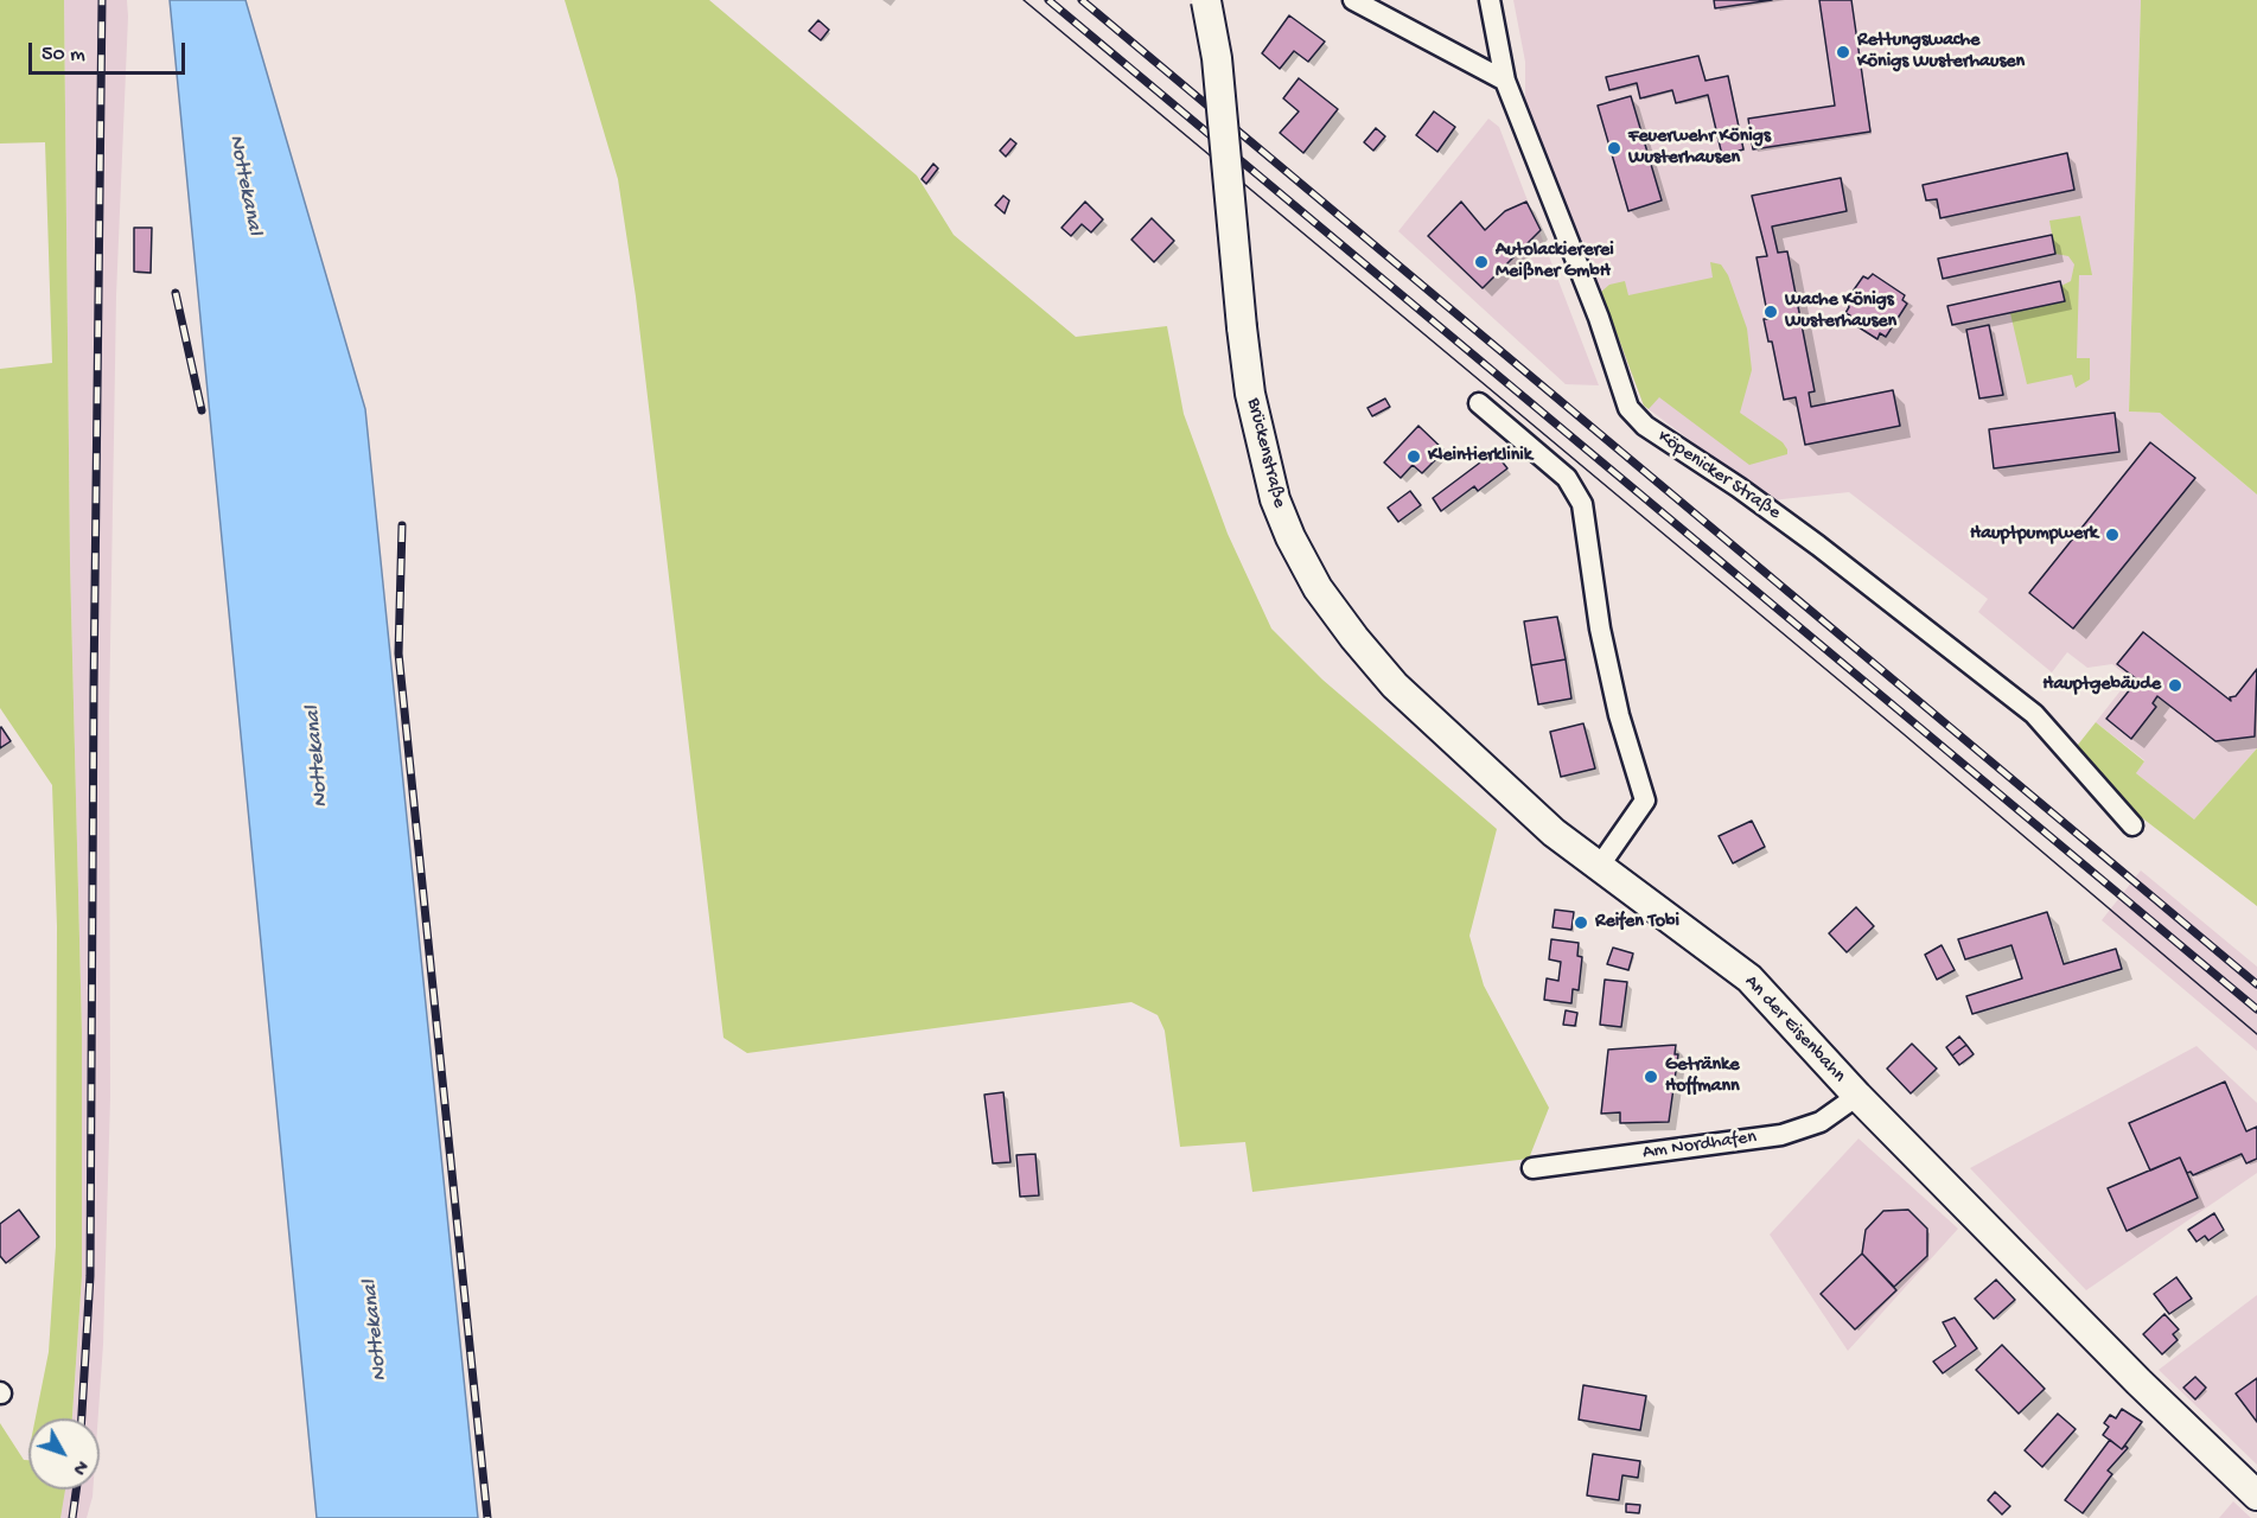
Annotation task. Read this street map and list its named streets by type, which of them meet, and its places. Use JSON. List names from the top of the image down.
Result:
{
  "streets": {
    "main road": ["Brückenstraße", "An der Eisenbahn"],
    "street": ["Köpenicker Straße", "Am Nordhafen"]
  },
  "crossings": [
    ["Brückenstraße", "An der Eisenbahn"],
    ["An der Eisenbahn", "Am Nordhafen"]
  ],
  "water": ["Nottekanal"],
  "places": [
    "Rettungswache Königs Wusterhausen",
    "Feuerwehr Königs Wusterhausen",
    "Autolackiererei Meißner GmbH",
    "Wache Königs Wusterhausen",
    "Kleintierklinik",
    "Hauptpumpwerk",
    "Hauptgebäude",
    "Reifen Tobi",
    "Getränke Hoffmann"
  ],
  "scale_bar": "50 m",
  "north": "bottom right"
}
